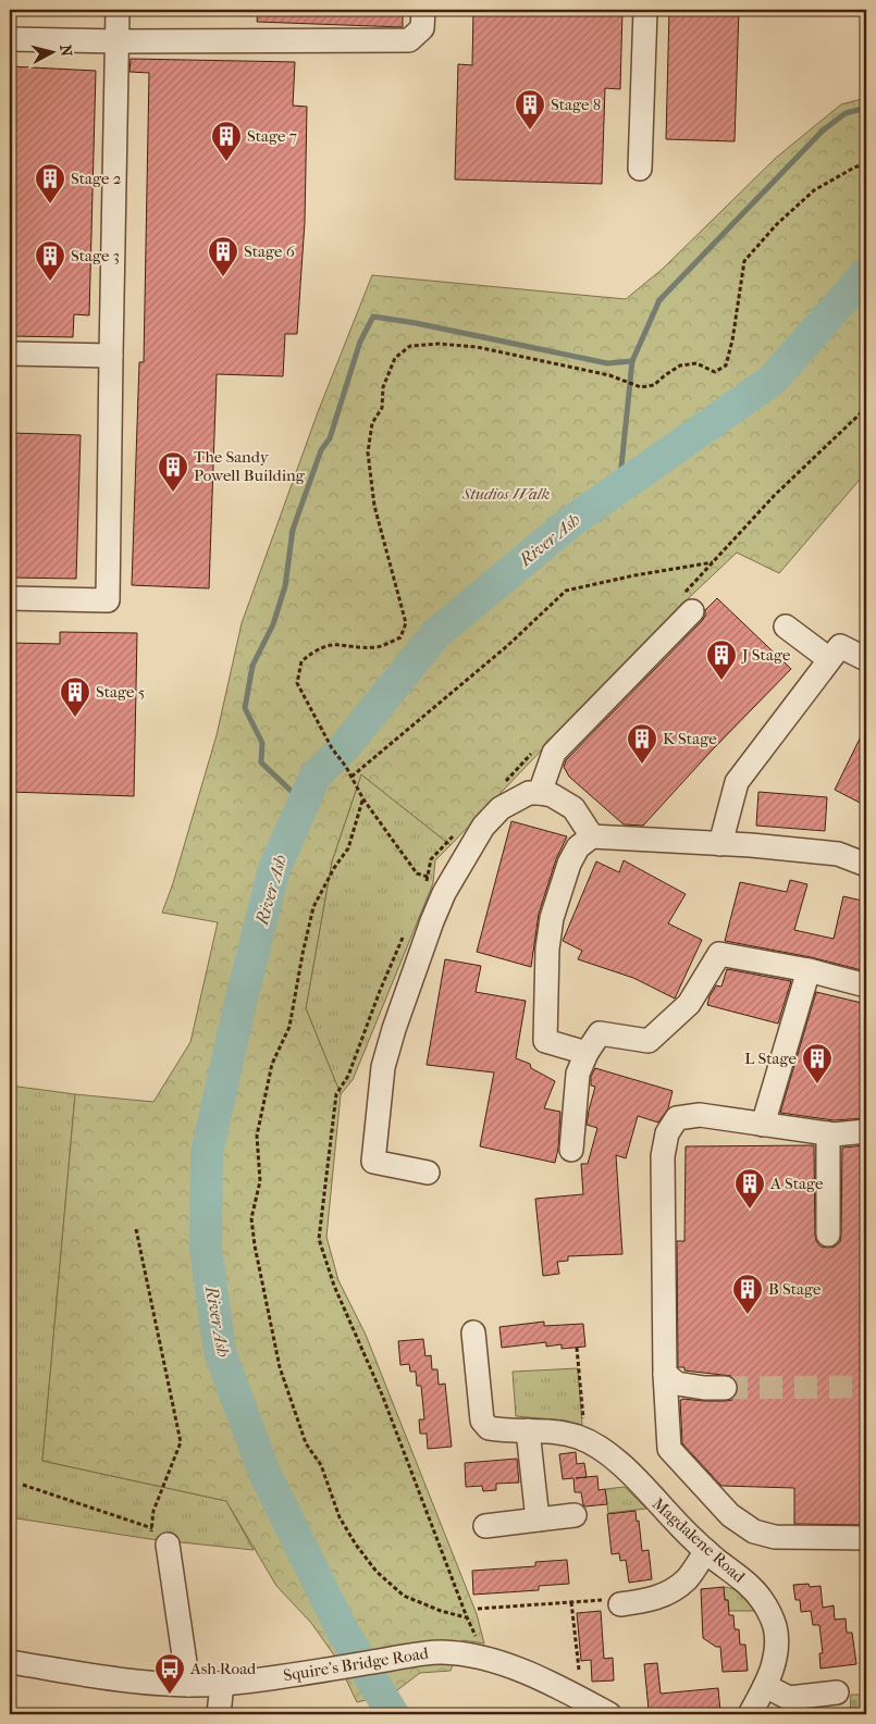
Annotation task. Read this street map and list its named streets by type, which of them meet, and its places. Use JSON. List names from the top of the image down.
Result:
{
  "streets": {
    "street": ["Magdalene Road", "Squire's Bridge Road"]
  },
  "water": ["River Ash"],
  "parks": ["Studios Walk"],
  "places": {
    "building": [
      "Stage 8",
      "Stage 7",
      "Stage 2",
      "Stage 6",
      "Stage 3",
      "The Sandy Powell Building",
      "J Stage",
      "Stage 5",
      "K Stage",
      "L Stage",
      "A Stage",
      "B Stage"
    ],
    "bus stop": ["Ash Road"]
  },
  "north": "right"
}
